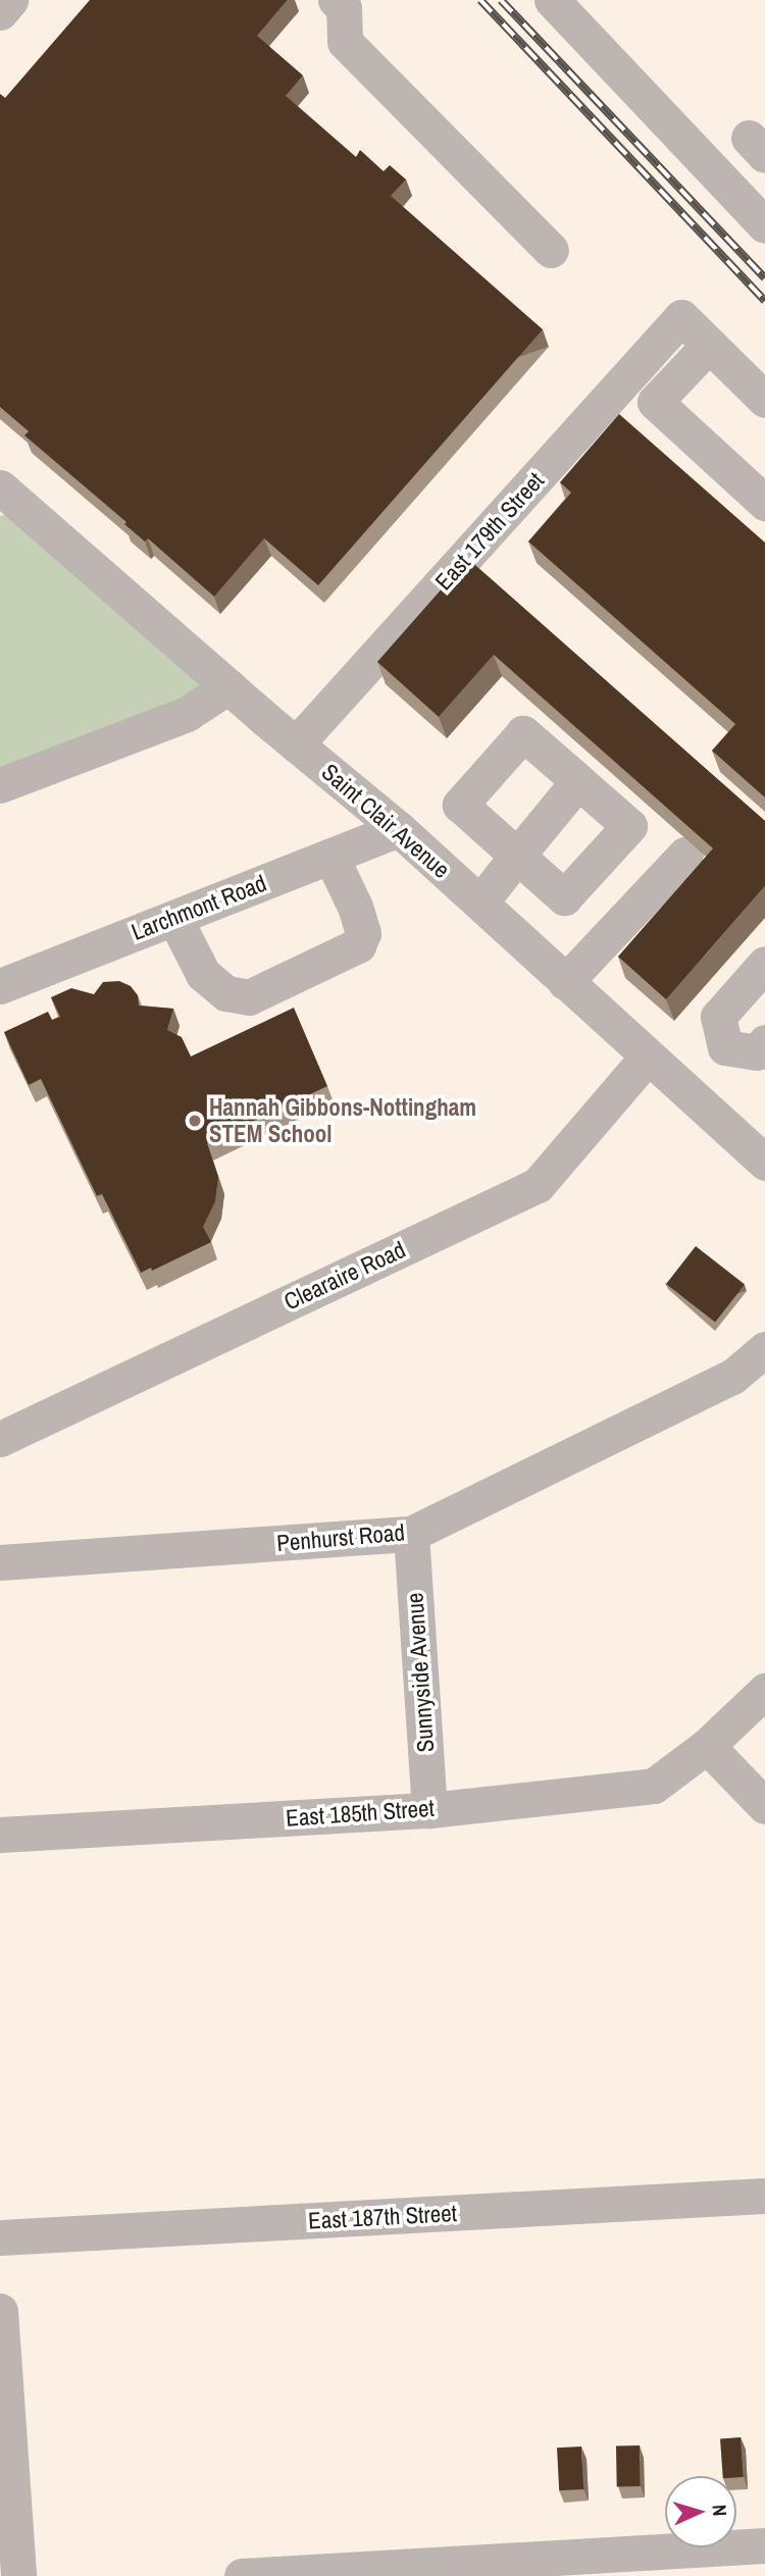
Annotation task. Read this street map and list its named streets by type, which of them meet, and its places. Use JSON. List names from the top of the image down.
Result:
{
  "streets": {
    "street": [
      "East 179th Street",
      "Saint Clair Avenue",
      "Larchmont Road",
      "Clearaire Road",
      "Penhurst Road",
      "Sunnyside Avenue",
      "East 185th Street",
      "East 187th Street"
    ]
  },
  "crossings": [
    ["East 179th Street", "Saint Clair Avenue"],
    ["Saint Clair Avenue", "Larchmont Road"],
    ["Saint Clair Avenue", "Clearaire Road"],
    ["Penhurst Road", "Sunnyside Avenue"],
    ["Sunnyside Avenue", "East 185th Street"]
  ],
  "places": ["Hannah Gibbons-Nottingham STEM School"],
  "north": "right"
}
